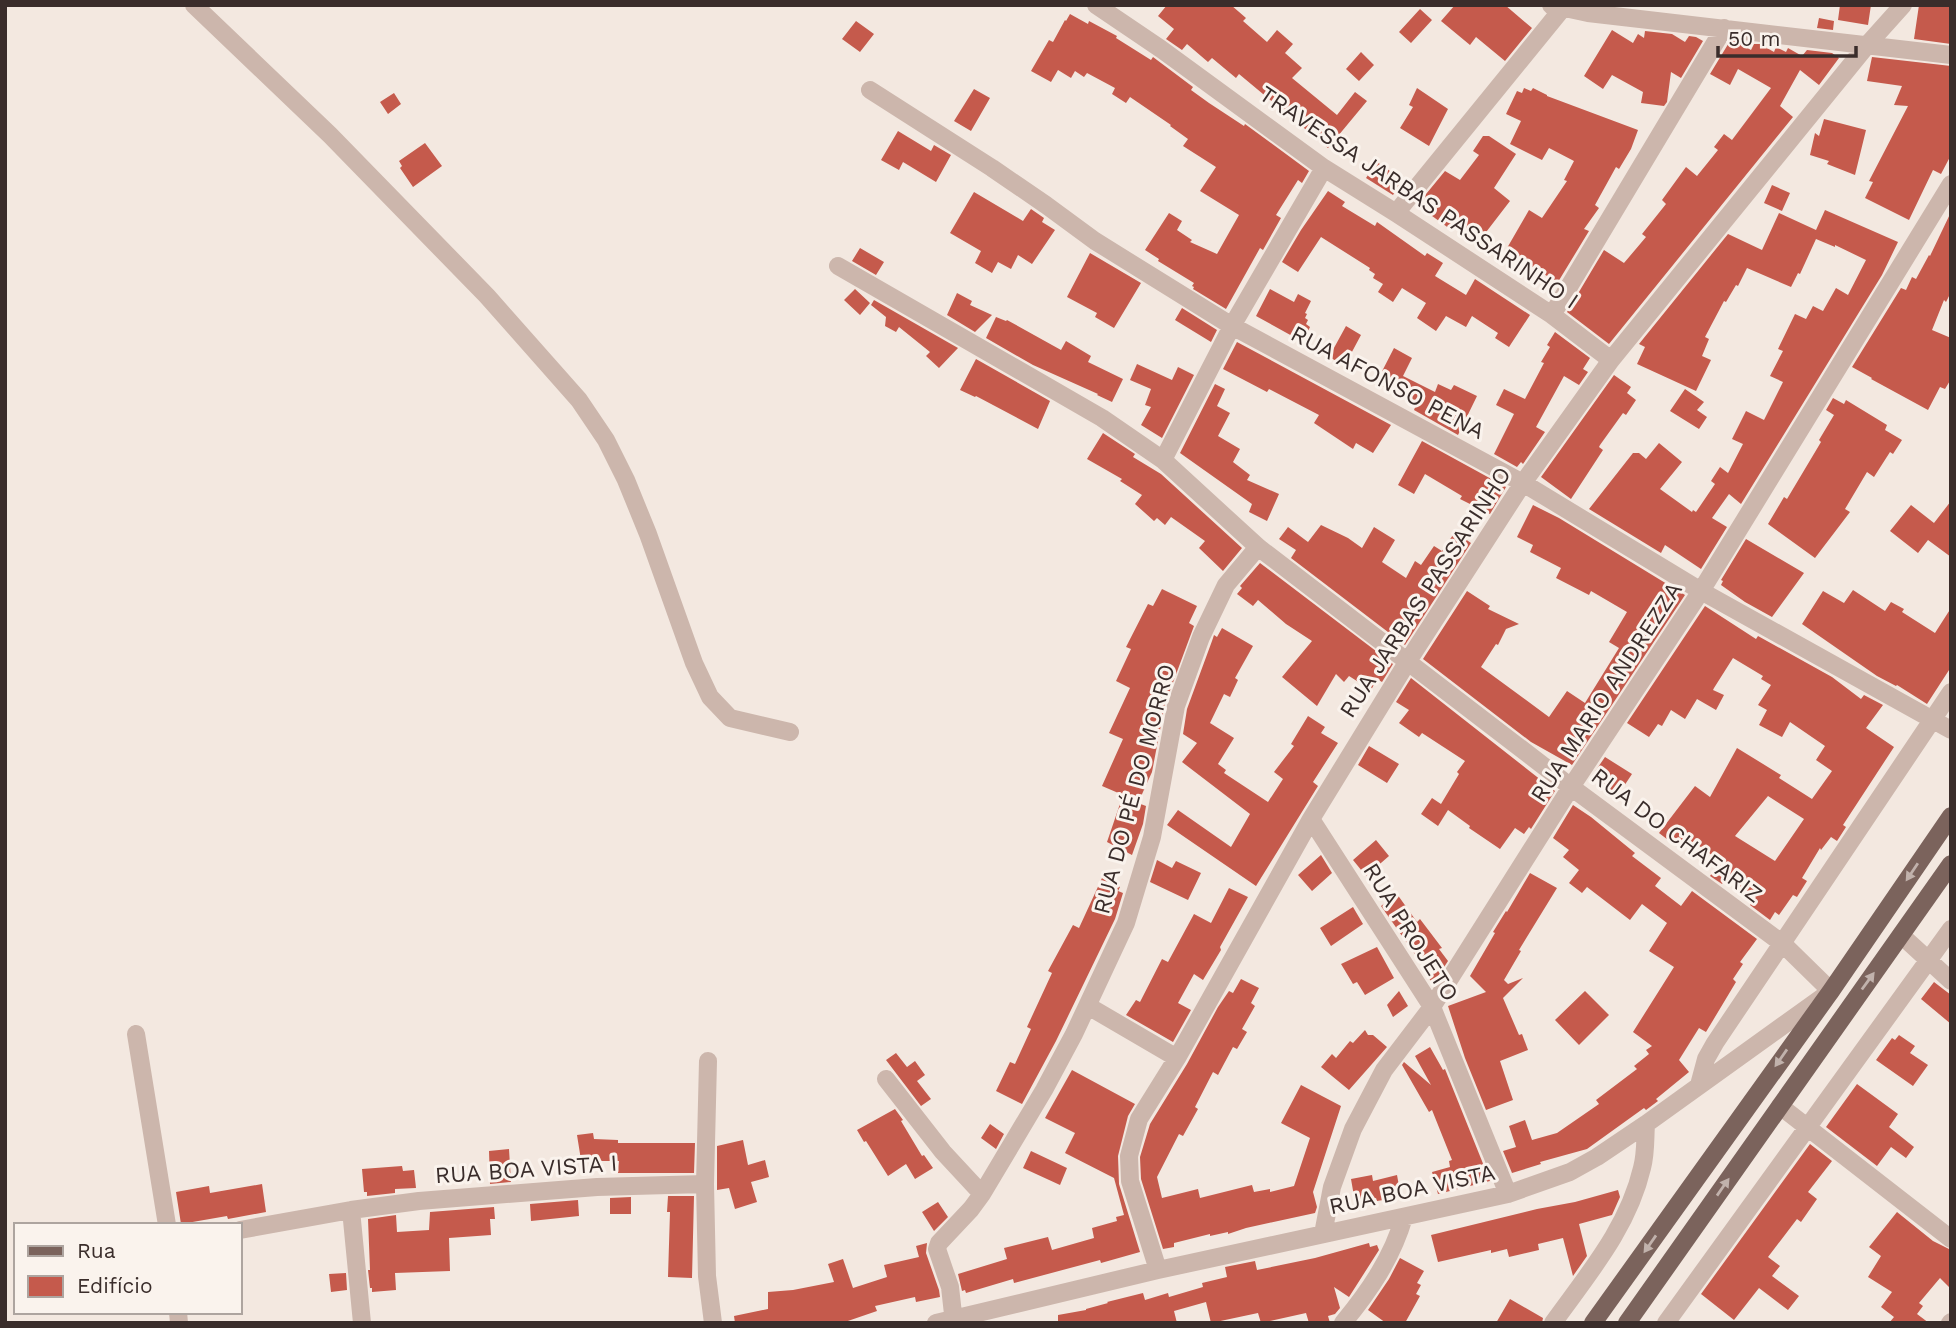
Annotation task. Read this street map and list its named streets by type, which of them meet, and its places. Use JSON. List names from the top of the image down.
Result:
{
  "streets": {
    "street": [
      "TRAVESSA JARBAS PASSARINHO I",
      "RUA AFONSO PENA",
      "RUA JARBAS PASSARINHO",
      "RUA MARIO ANDREZZA",
      "RUA DO PÉ DO MORRO",
      "RUA DO CHAFARIZ",
      "RUA PROJETO",
      "RUA BOA VISTA I",
      "RUA BOA VISTA"
    ]
  },
  "crossings": [
    ["TRAVESSA JARBAS PASSARINHO I", "RUA JARBAS PASSARINHO"],
    ["RUA AFONSO PENA", "RUA JARBAS PASSARINHO"],
    ["RUA AFONSO PENA", "RUA MARIO ANDREZZA"],
    ["RUA JARBAS PASSARINHO", "RUA DO CHAFARIZ"],
    ["RUA JARBAS PASSARINHO", "RUA PROJETO"],
    ["RUA JARBAS PASSARINHO", "RUA BOA VISTA"],
    ["RUA MARIO ANDREZZA", "RUA DO CHAFARIZ"],
    ["RUA MARIO ANDREZZA", "RUA PROJETO"],
    ["RUA MARIO ANDREZZA", "RUA BOA VISTA"],
    ["RUA DO PÉ DO MORRO", "RUA DO CHAFARIZ"],
    ["RUA DO PÉ DO MORRO", "RUA BOA VISTA"],
    ["RUA DO CHAFARIZ", "RUA BOA VISTA"],
    ["RUA PROJETO", "RUA BOA VISTA"]
  ],
  "legend": ["Rua", "Edifício"],
  "scale_bar": "50 m"
}
